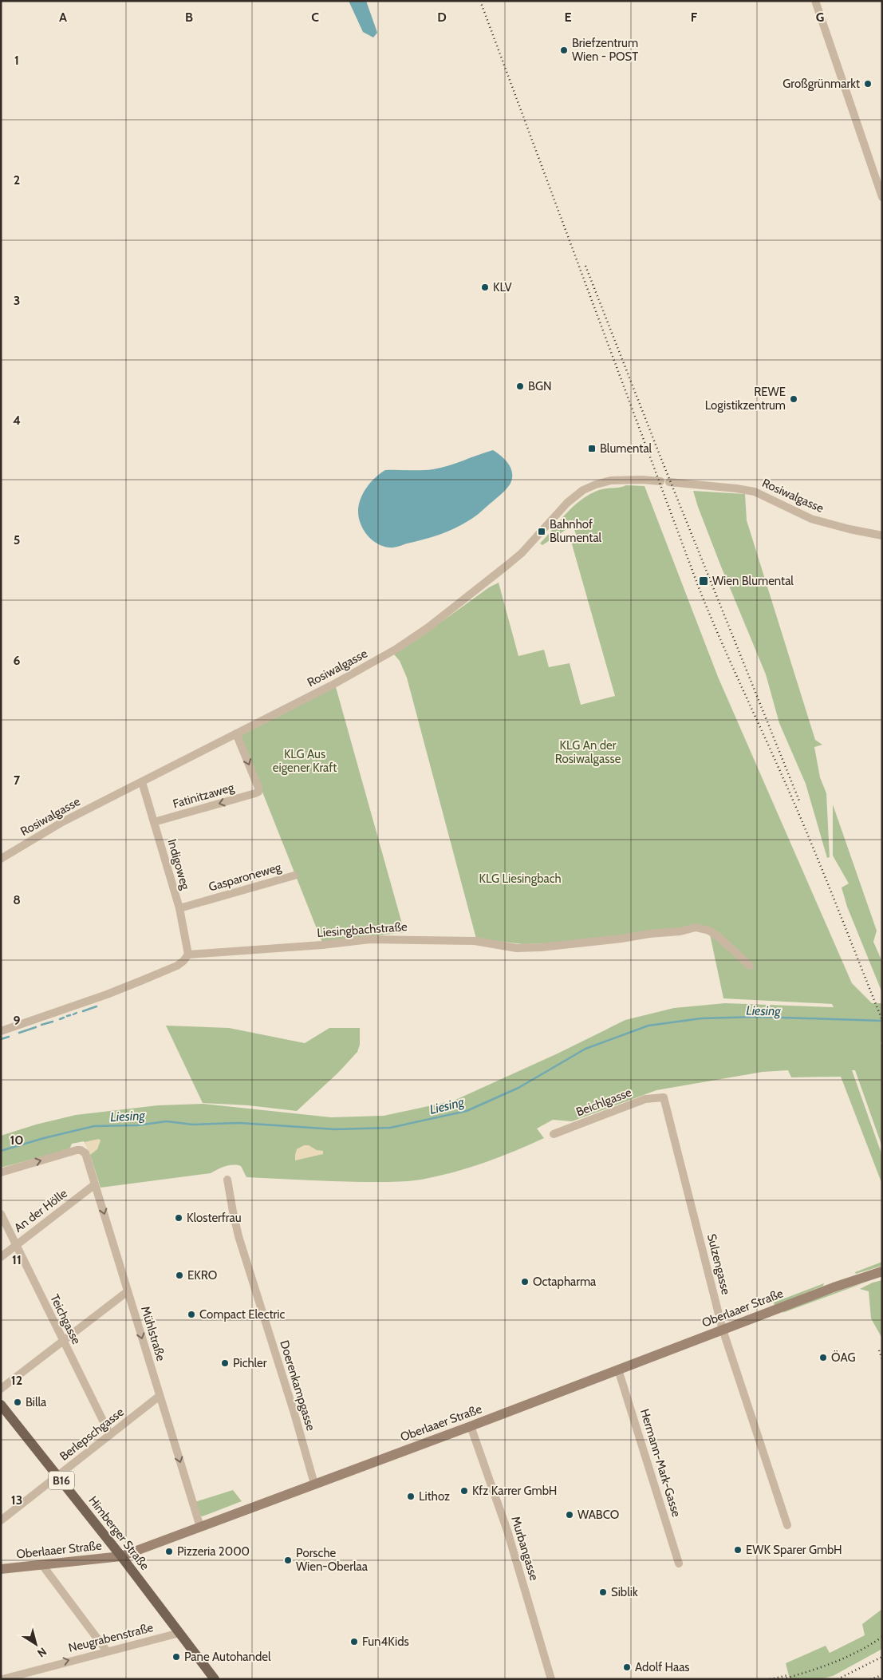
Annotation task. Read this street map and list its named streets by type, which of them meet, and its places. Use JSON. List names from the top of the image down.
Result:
{
  "streets": {
    "main road": ["Oberlaaer Straße", "B16", "Himberger Straße"],
    "street": [
      "Rosiwalgasse",
      "Fatinitzaweg",
      "Indigoweg",
      "Gasparoneweg",
      "Liesingbachstraße",
      "Beichlgasse",
      "An der Hölle",
      "Sulzengasse",
      "Teichgasse",
      "Mühlstraße",
      "Doerenkampgasse",
      "Berlepschgasse",
      "Hermann-Mark-Gasse",
      "Murbangasse",
      "Neugrabenstraße"
    ]
  },
  "crossings": [
    ["Rosiwalgasse", "Fatinitzaweg"],
    ["Rosiwalgasse", "Indigoweg"],
    ["Fatinitzaweg", "Indigoweg"],
    ["Indigoweg", "Gasparoneweg"],
    ["Indigoweg", "Liesingbachstraße"],
    ["Beichlgasse", "Sulzengasse"],
    ["An der Hölle", "Teichgasse"],
    ["An der Hölle", "Mühlstraße"],
    ["Sulzengasse", "Oberlaaer Straße"],
    ["Oberlaaer Straße", "Mühlstraße"],
    ["Oberlaaer Straße", "Doerenkampgasse"],
    ["Oberlaaer Straße", "Hermann-Mark-Gasse"],
    ["Oberlaaer Straße", "Himberger Straße"],
    ["Oberlaaer Straße", "Murbangasse"],
    ["Teichgasse", "Berlepschgasse"],
    ["Mühlstraße", "Berlepschgasse"],
    ["Berlepschgasse", "Himberger Straße"],
    ["Himberger Straße", "Neugrabenstraße"]
  ],
  "one_way": ["Mühlstraße", "Neugrabenstraße"],
  "water": ["Liesing"],
  "parks": ["KLG An der Rosiwalgasse", "KLG Aus eigener Kraft", "KLG Liesingbach"],
  "places": {
    "other": [
      "Briefzentrum Wien - POST",
      "Großgrünmarkt",
      "KLV",
      "BGN",
      "REWE Logistikzentrum",
      "Klosterfrau",
      "EKRO",
      "Octapharma",
      "Compact Electric",
      "ÖAG",
      "Pichler",
      "Billa",
      "Kfz Karrer GmbH",
      "Lithoz",
      "WABCO",
      "EWK Sparer GmbH",
      "Pizzeria 2000",
      "Porsche Wien-Oberlaa",
      "Siblik",
      "Fun4Kids",
      "Pane Autohandel",
      "Adolf Haas"
    ],
    "transit": ["Blumental", "Bahnhof Blumental", "Wien Blumental"]
  },
  "north": "bottom right",
  "grid": {
    "columns": [
      "A",
      "B",
      "C",
      "D",
      "E",
      "F",
      "G"
    ],
    "rows": [
      "1",
      "2",
      "3",
      "4",
      "5",
      "6",
      "7",
      "8",
      "9",
      "10",
      "11",
      "12",
      "13"
    ]
  }
}
